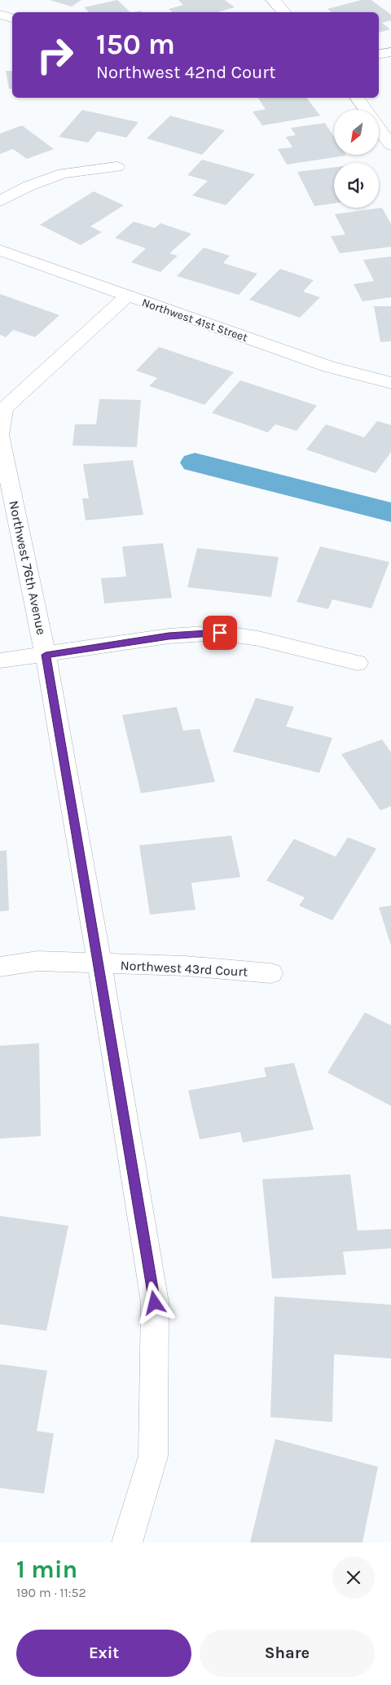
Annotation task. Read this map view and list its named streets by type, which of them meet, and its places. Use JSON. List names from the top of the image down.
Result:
{
  "streets": {
    "street": ["Northwest 41st Street", "Northwest 76th Avenue", "Northwest 43rd Court"]
  },
  "crossings": [
    ["Northwest 41st Street", "Northwest 76th Avenue"],
    ["Northwest 76th Avenue", "Northwest 43rd Court"]
  ],
  "north": "bottom left",
  "page": {
    "turn": ["150 m", "Northwest 42nd Court"],
    "heading": ["1 min", "190 m · 11:52"],
    "buttons": ["Exit", "Share"]
  }
}
